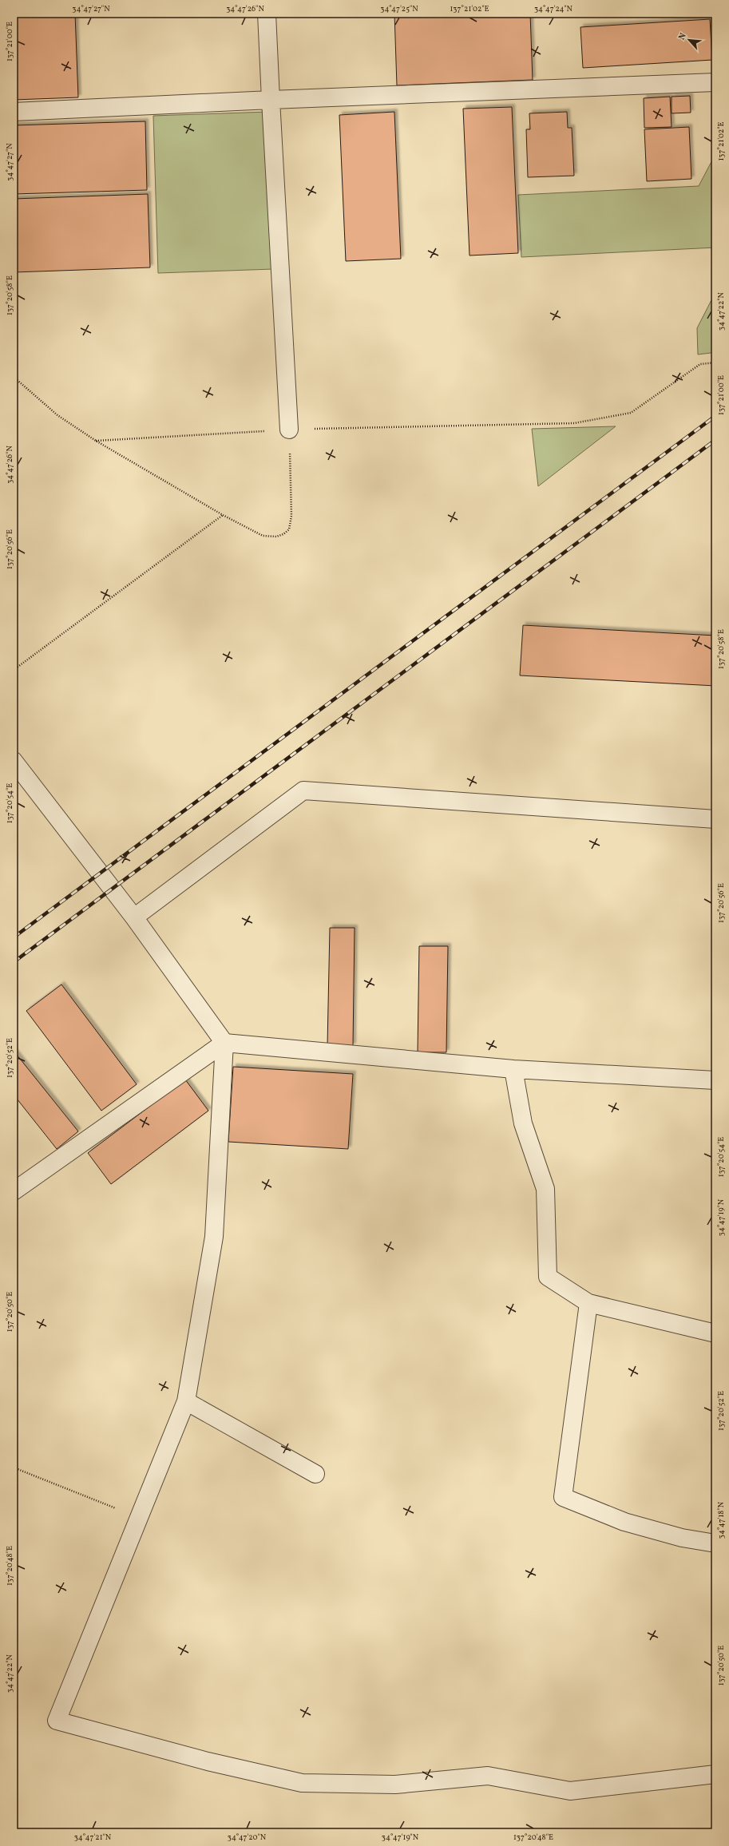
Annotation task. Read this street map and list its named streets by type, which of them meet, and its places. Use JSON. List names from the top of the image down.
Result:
{
  "north": "top left",
  "coordinates": [
    "34°47'27\"N",
    "34°47'26\"N",
    "34°47'25\"N",
    "137°21'02\"E",
    "34°47'24\"N",
    "137°21'00\"E",
    "137°20'58\"E",
    "34°47'22\"N",
    "137°20'56\"E",
    "137°20'54\"E",
    "137°20'52\"E",
    "34°47'19\"N",
    "137°20'50\"E",
    "34°47'18\"N",
    "137°20'48\"E",
    "34°47'21\"N",
    "34°47'20\"N"
  ]
}
